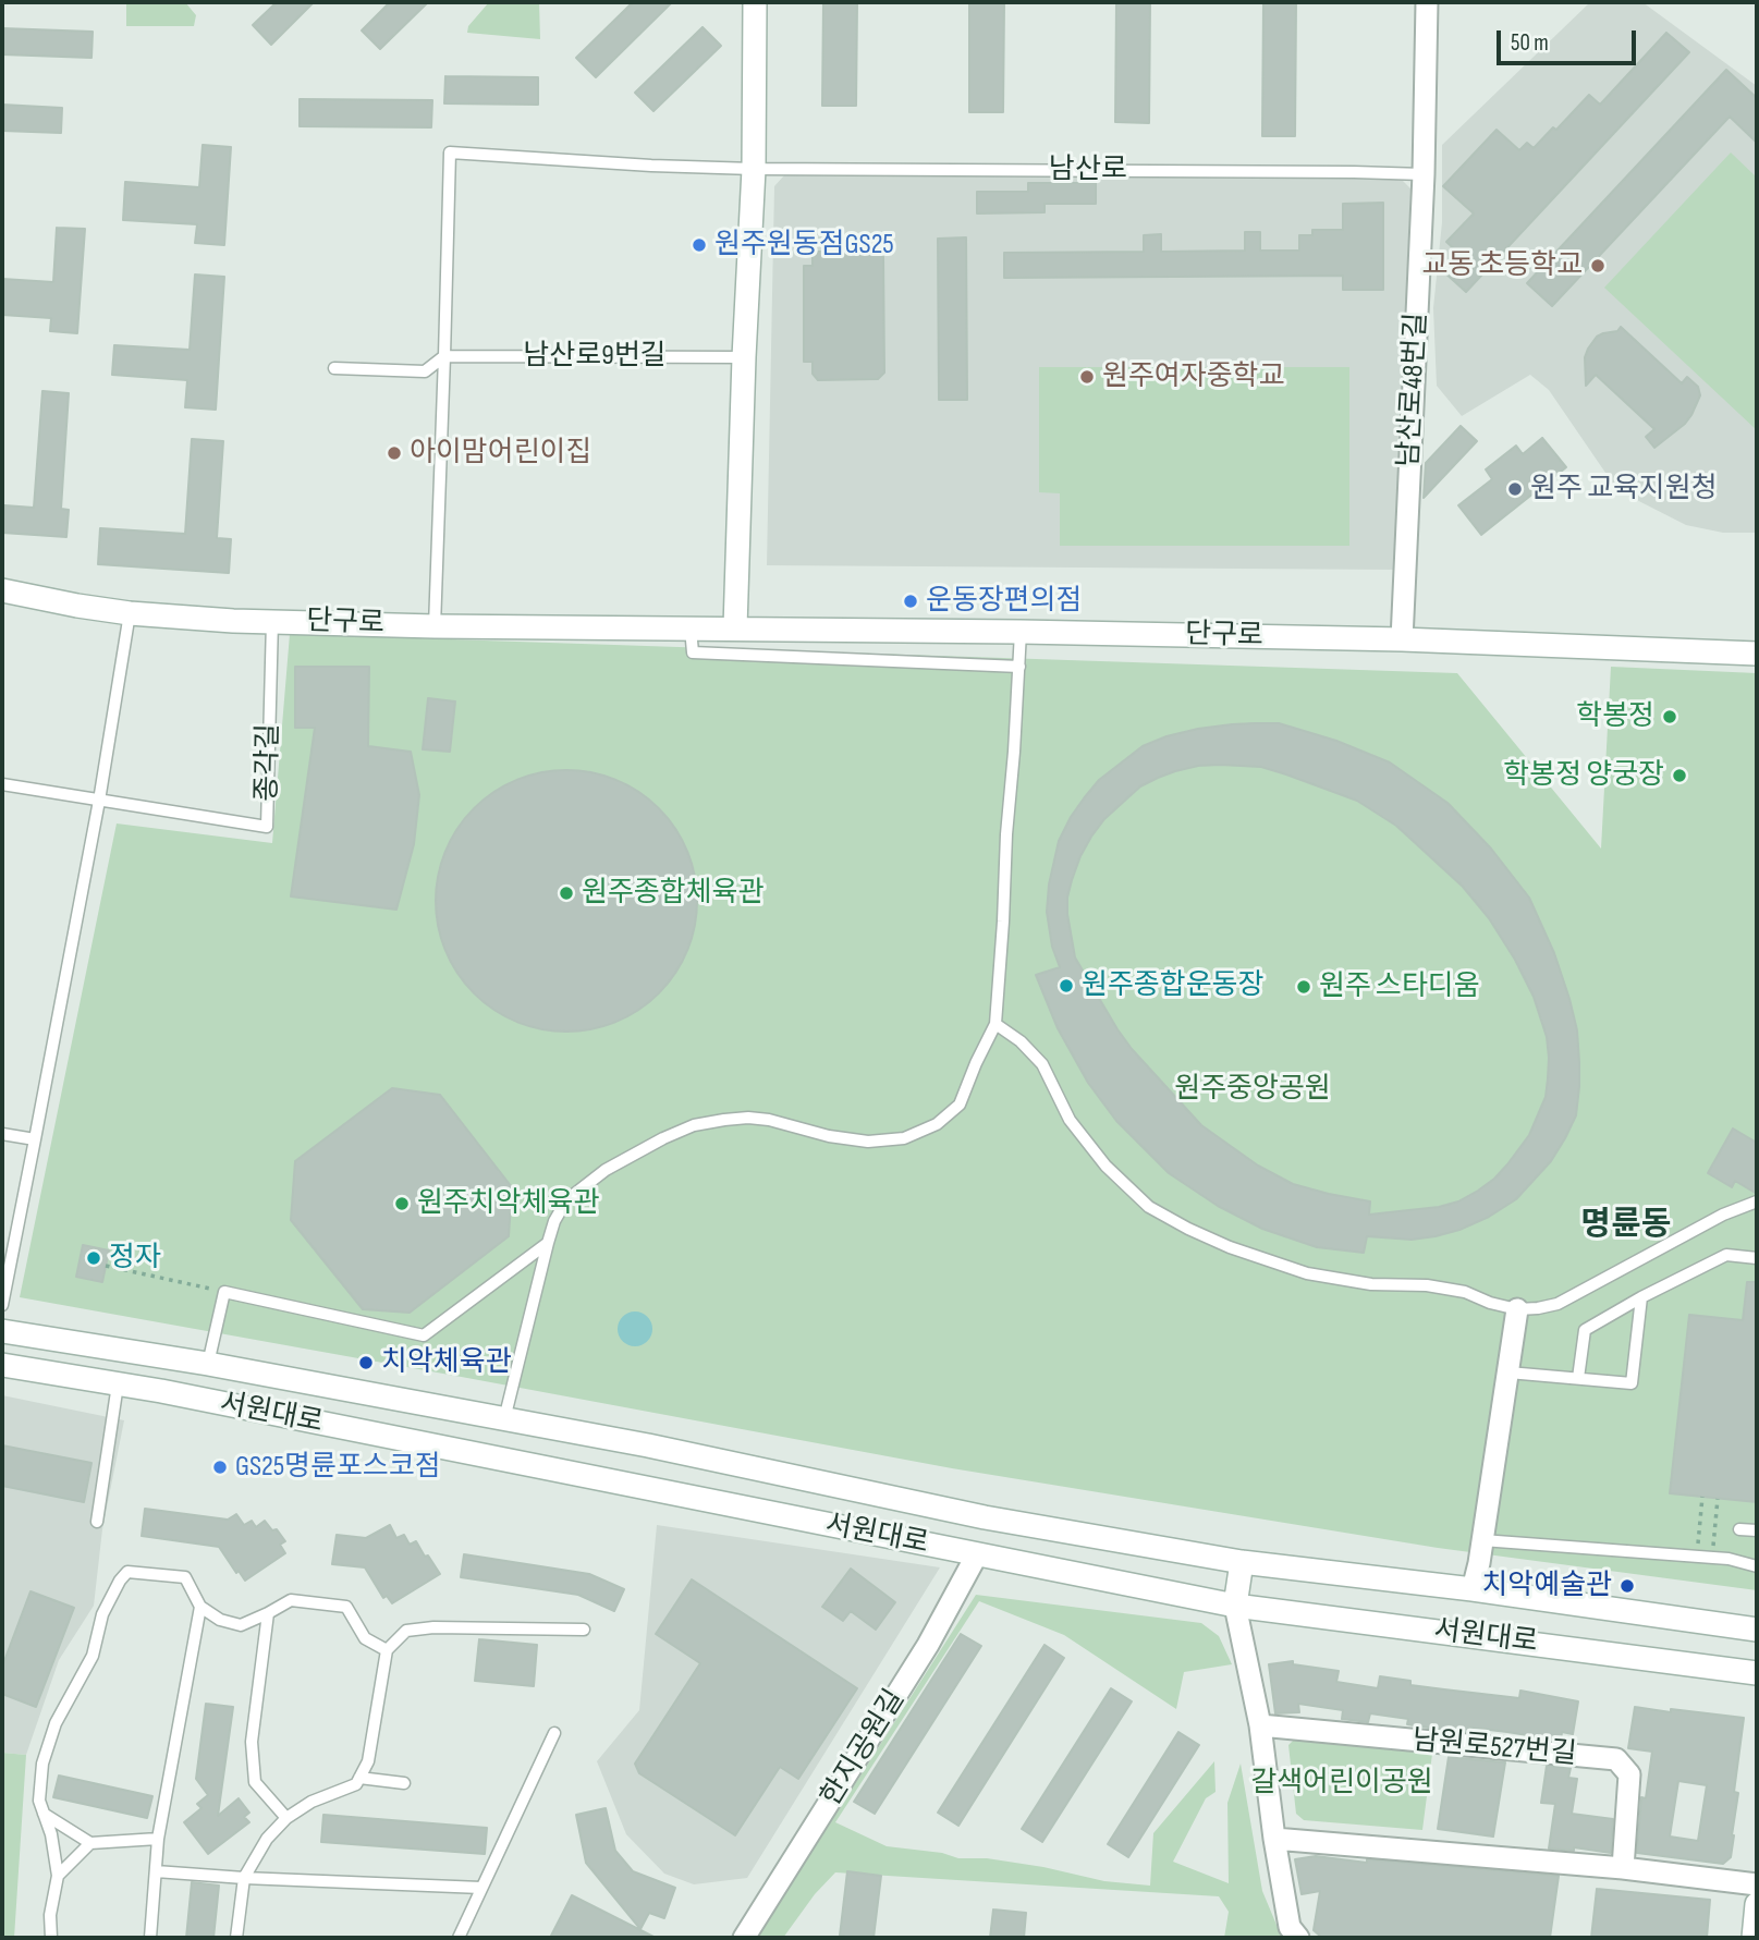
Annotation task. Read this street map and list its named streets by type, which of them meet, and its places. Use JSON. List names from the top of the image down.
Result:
{
  "streets": {
    "street": [
      "남산로48번길",
      "단구로",
      "서원대로",
      "한지공원길",
      "남원로527번길"
    ],
    "lane": ["남산로", "남산로9번길", "종각길"]
  },
  "crossings": [
    ["남산로", "남산로9번길"],
    ["남산로", "남산로48번길"],
    ["남산로48번길", "단구로"],
    ["단구로", "종각길"],
    ["서원대로", "한지공원길"]
  ],
  "districts": ["명륜동"],
  "parks": ["원주중앙공원", "갈색어린이공원"],
  "places": [
    "원주원동점GS25",
    "교동 초등학교",
    "원주여자중학교",
    "아이맘어린이집",
    "원주 교육지원청",
    "운동장편의점",
    "학봉정",
    "학봉정 양궁장",
    "원주종합체육관",
    "원주종합운동장",
    "원주 스타디움",
    "원주치악체육관",
    "정자",
    "치악체육관",
    "GS25명륜포스코점",
    "치악예술관"
  ],
  "scale_bar": "50 m"
}
